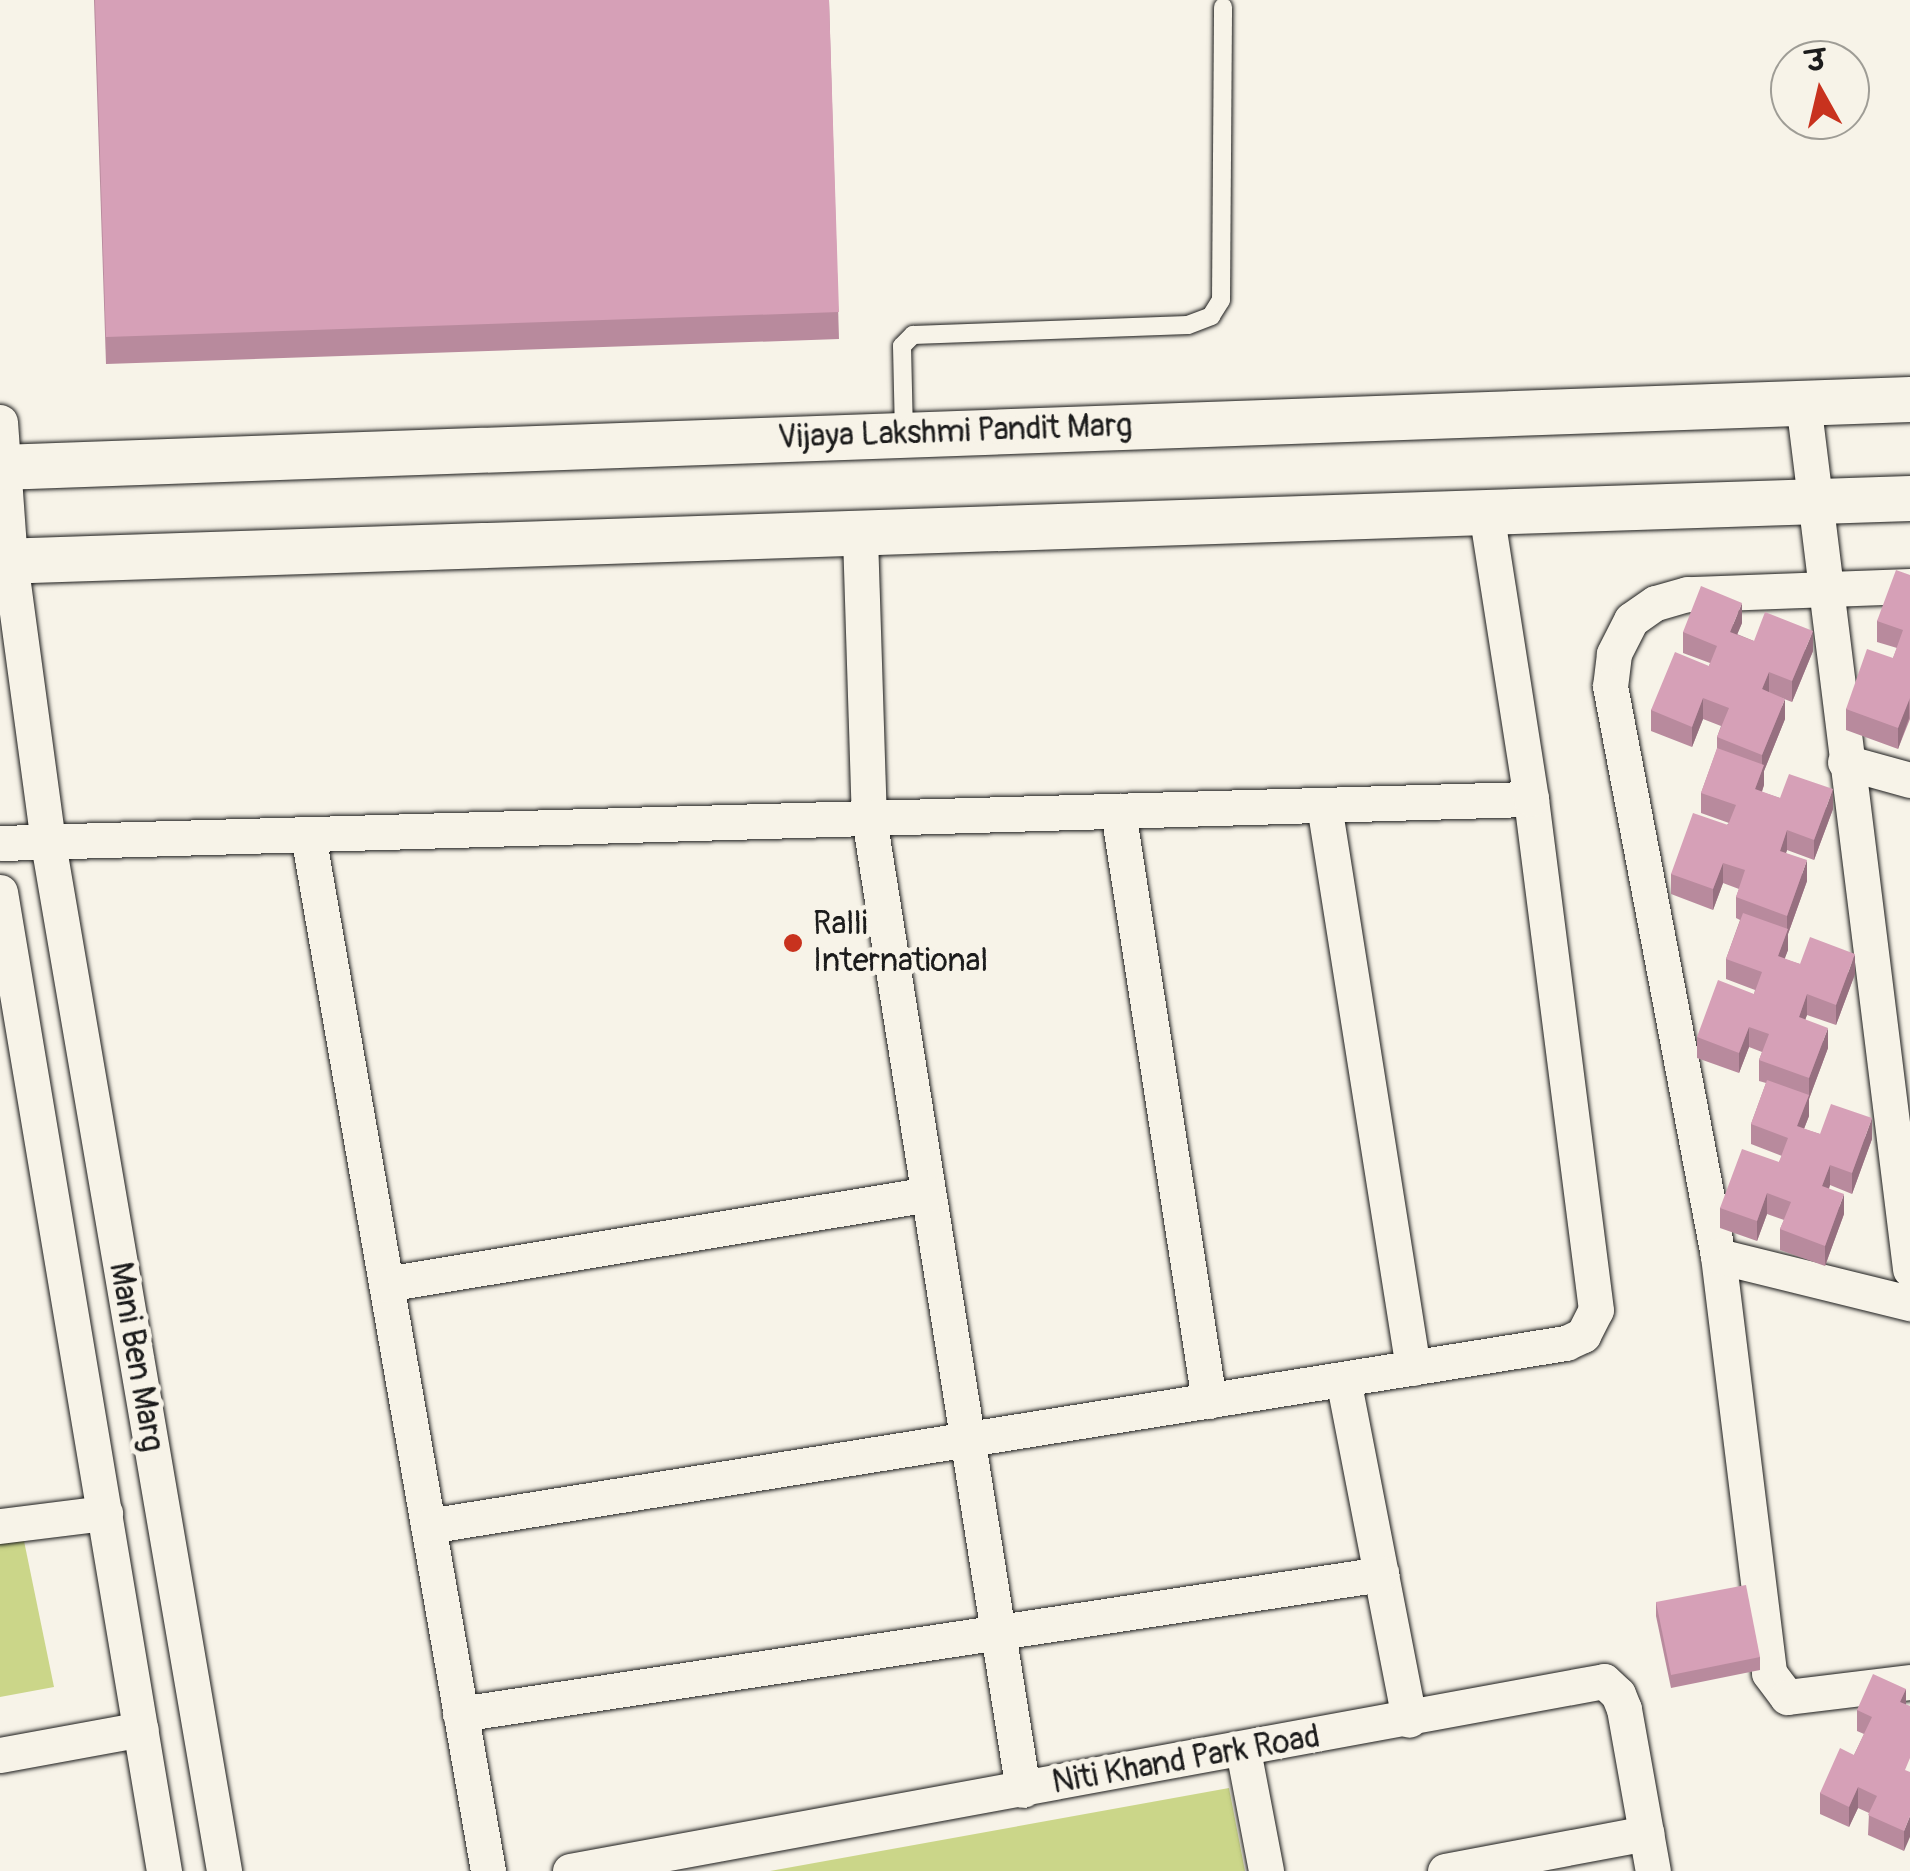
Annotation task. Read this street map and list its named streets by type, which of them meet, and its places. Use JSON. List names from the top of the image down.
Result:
{
  "streets": {
    "street": ["Vijaya Lakshmi Pandit Marg", "Mani Ben Marg", "Niti Khand Park Road"]
  },
  "crossings": [
    ["Vijaya Lakshmi Pandit Marg", "Mani Ben Marg"]
  ],
  "places": ["Ralli International"],
  "north": "top"
}
